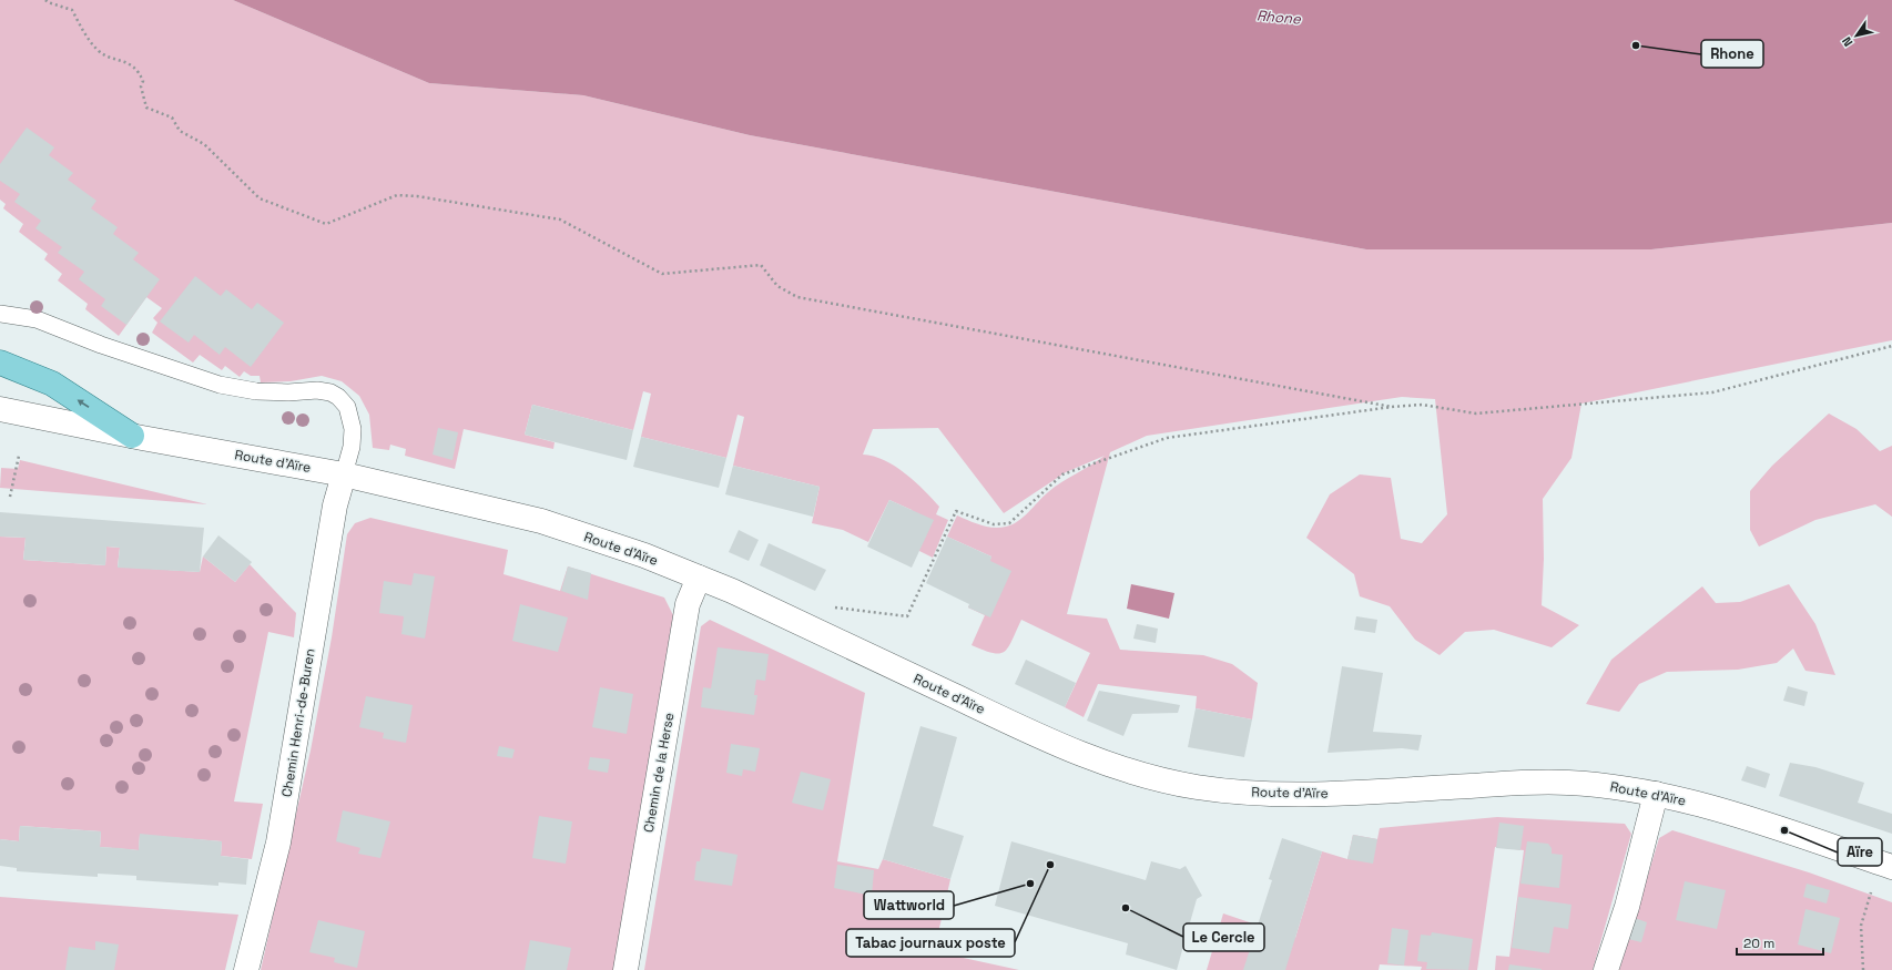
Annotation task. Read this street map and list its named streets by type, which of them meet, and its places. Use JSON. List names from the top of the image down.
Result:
{
  "streets": {
    "street": ["Route d'Aïre", "Chemin Henri-de-Buren", "Chemin de la Herse"]
  },
  "crossings": [
    ["Route d'Aïre", "Chemin Henri-de-Buren"],
    ["Route d'Aïre", "Chemin de la Herse"]
  ],
  "water": ["Rhone"],
  "places": [
    "Rhone",
    "Aïre",
    "Tabac journaux poste",
    "Wattworld",
    "Le Cercle"
  ],
  "scale_bar": "20 m",
  "north": "bottom left"
}
